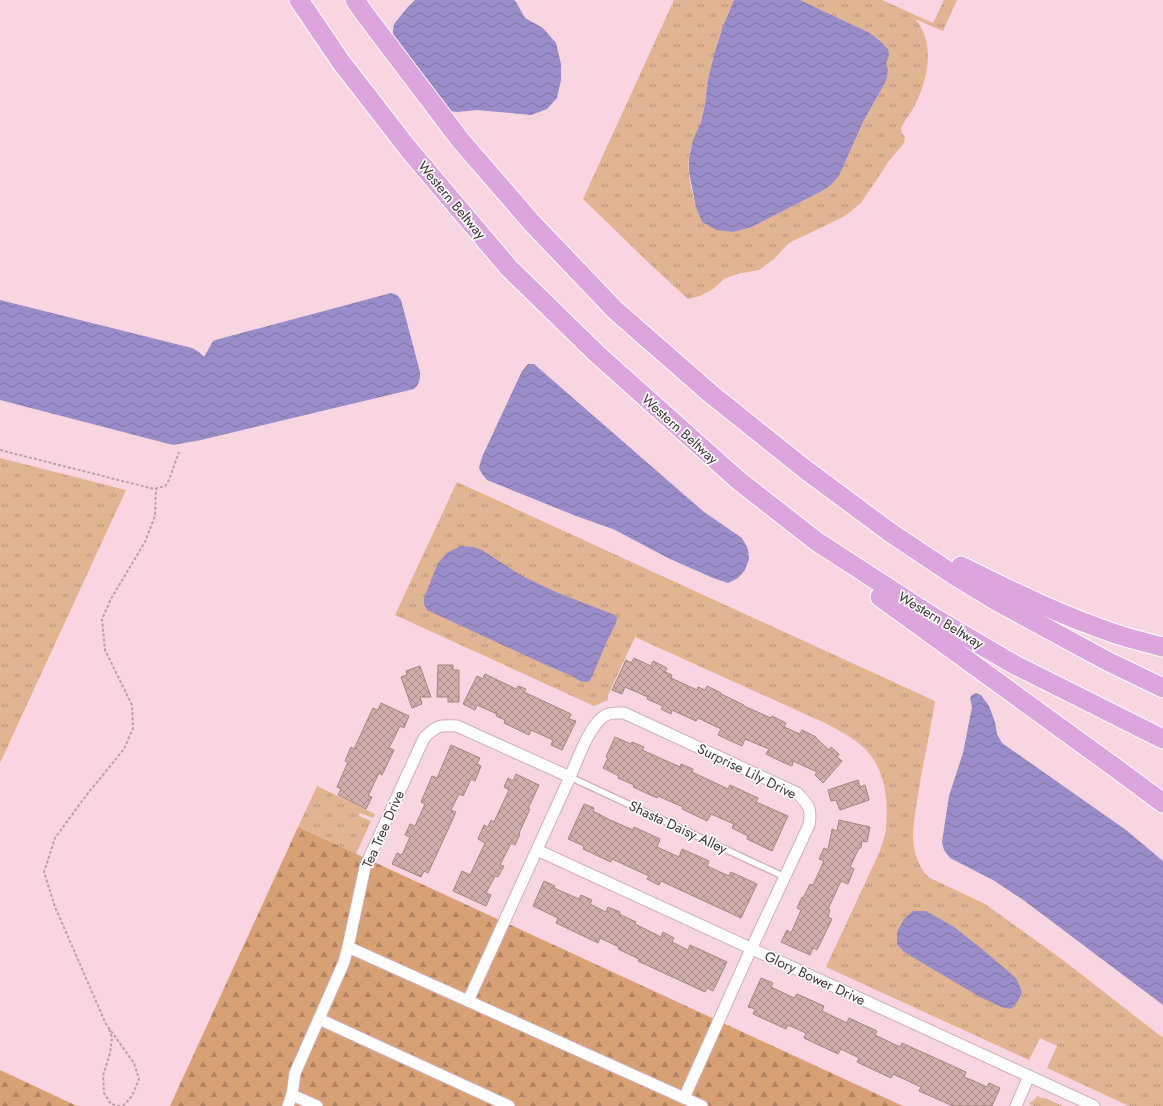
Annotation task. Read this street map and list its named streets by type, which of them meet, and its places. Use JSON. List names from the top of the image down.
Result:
{
  "streets": {
    "highway": ["Western Beltway"],
    "street": ["Surprise Lily Drive", "Tea Tree Drive", "Glory Bower Drive"],
    "lane": ["Shasta Daisy Alley"]
  },
  "crossings": [
    ["Surprise Lily Drive", "Shasta Daisy Alley"],
    ["Surprise Lily Drive", "Tea Tree Drive"],
    ["Surprise Lily Drive", "Glory Bower Drive"],
    ["Shasta Daisy Alley", "Tea Tree Drive"]
  ]
}
